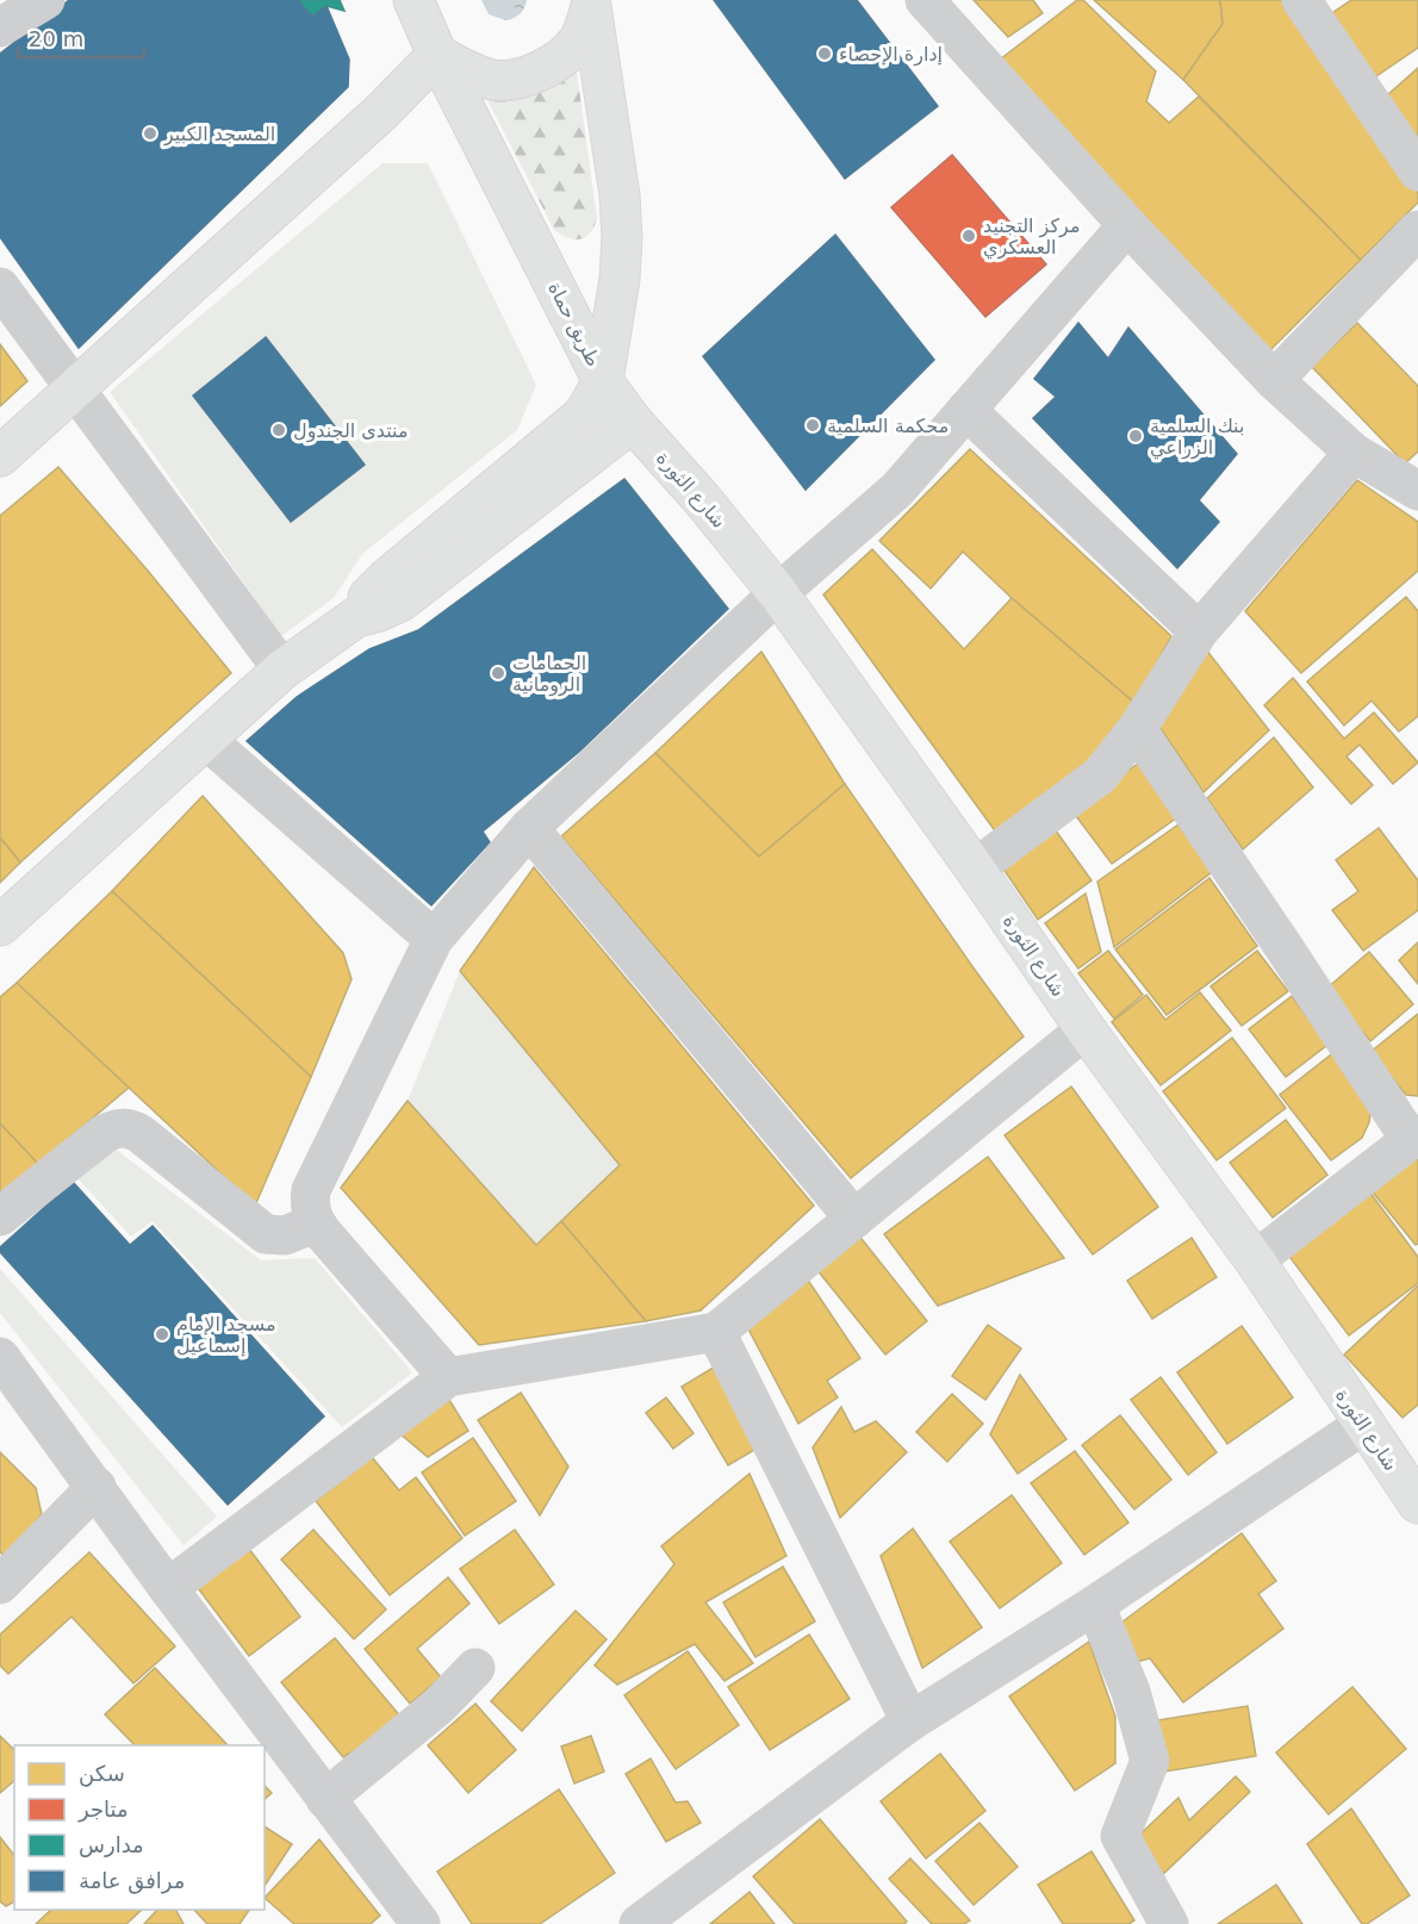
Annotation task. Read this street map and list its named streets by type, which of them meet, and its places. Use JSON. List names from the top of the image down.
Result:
{
  "streets": {
    "main road": ["طريق حماة", "شارع الثورة"]
  },
  "crossings": [
    ["طريق حماة", "شارع الثورة"]
  ],
  "places": [
    "إدارة الإحصاء",
    "المسجد الكبير",
    "مركز التجنيد العسكري",
    "محكمة السلمية",
    "منتدى الجندول",
    "بنك السلمية الزراعي",
    "الحمامات الرومانية",
    "مسجد الإمام إسماعيل"
  ],
  "legend": [
    "سكن",
    "متاجر",
    "مدارس",
    "مرافق عامة"
  ],
  "scale_bar": "20 m"
}
